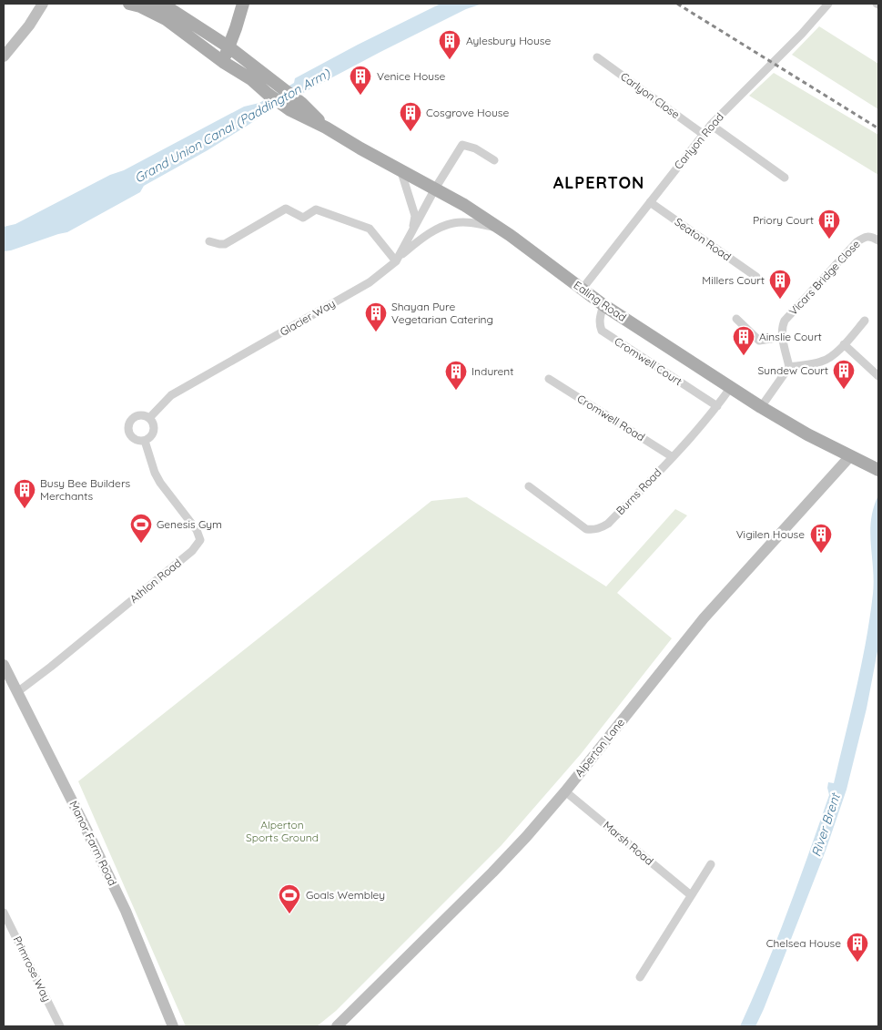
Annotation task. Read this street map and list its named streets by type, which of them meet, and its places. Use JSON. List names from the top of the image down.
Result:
{
  "streets": {
    "main road": ["Ealing Road", "Alperton Lane", "Manor Farm Road"],
    "street": [
      "Carlyon Close",
      "Carlyon Road",
      "Seaton Road",
      "Vicars Bridge Close",
      "Glacier Way",
      "Cromwell Court",
      "Cromwell Road",
      "Burns Road",
      "Athlon Road",
      "Marsh Road",
      "Primrose Way"
    ]
  },
  "crossings": [
    ["Carlyon Close", "Carlyon Road"],
    ["Carlyon Road", "Seaton Road"],
    ["Carlyon Road", "Ealing Road"],
    ["Ealing Road", "Glacier Way"],
    ["Ealing Road", "Cromwell Court"],
    ["Ealing Road", "Burns Road"],
    ["Ealing Road", "Alperton Lane"],
    ["Glacier Way", "Athlon Road"],
    ["Cromwell Court", "Burns Road"],
    ["Cromwell Road", "Burns Road"],
    ["Athlon Road", "Manor Farm Road"],
    ["Alperton Lane", "Marsh Road"]
  ],
  "districts": ["ALPERTON"],
  "water": ["Grand Union Canal (Paddington Arm)", "River Brent"],
  "parks": ["Alperton Sports Ground"],
  "places": {
    "building": [
      "Aylesbury House",
      "Venice House",
      "Cosgrove House",
      "Priory Court",
      "Millers Court",
      "Shayan Pure Vegetarian Catering",
      "Ainslie Court",
      "Sundew Court",
      "Indurent",
      "Busy Bee Builders Merchants",
      "Vigilen House",
      "Chelsea House"
    ],
    "sports": ["Genesis Gym", "Goals Wembley"]
  }
}
